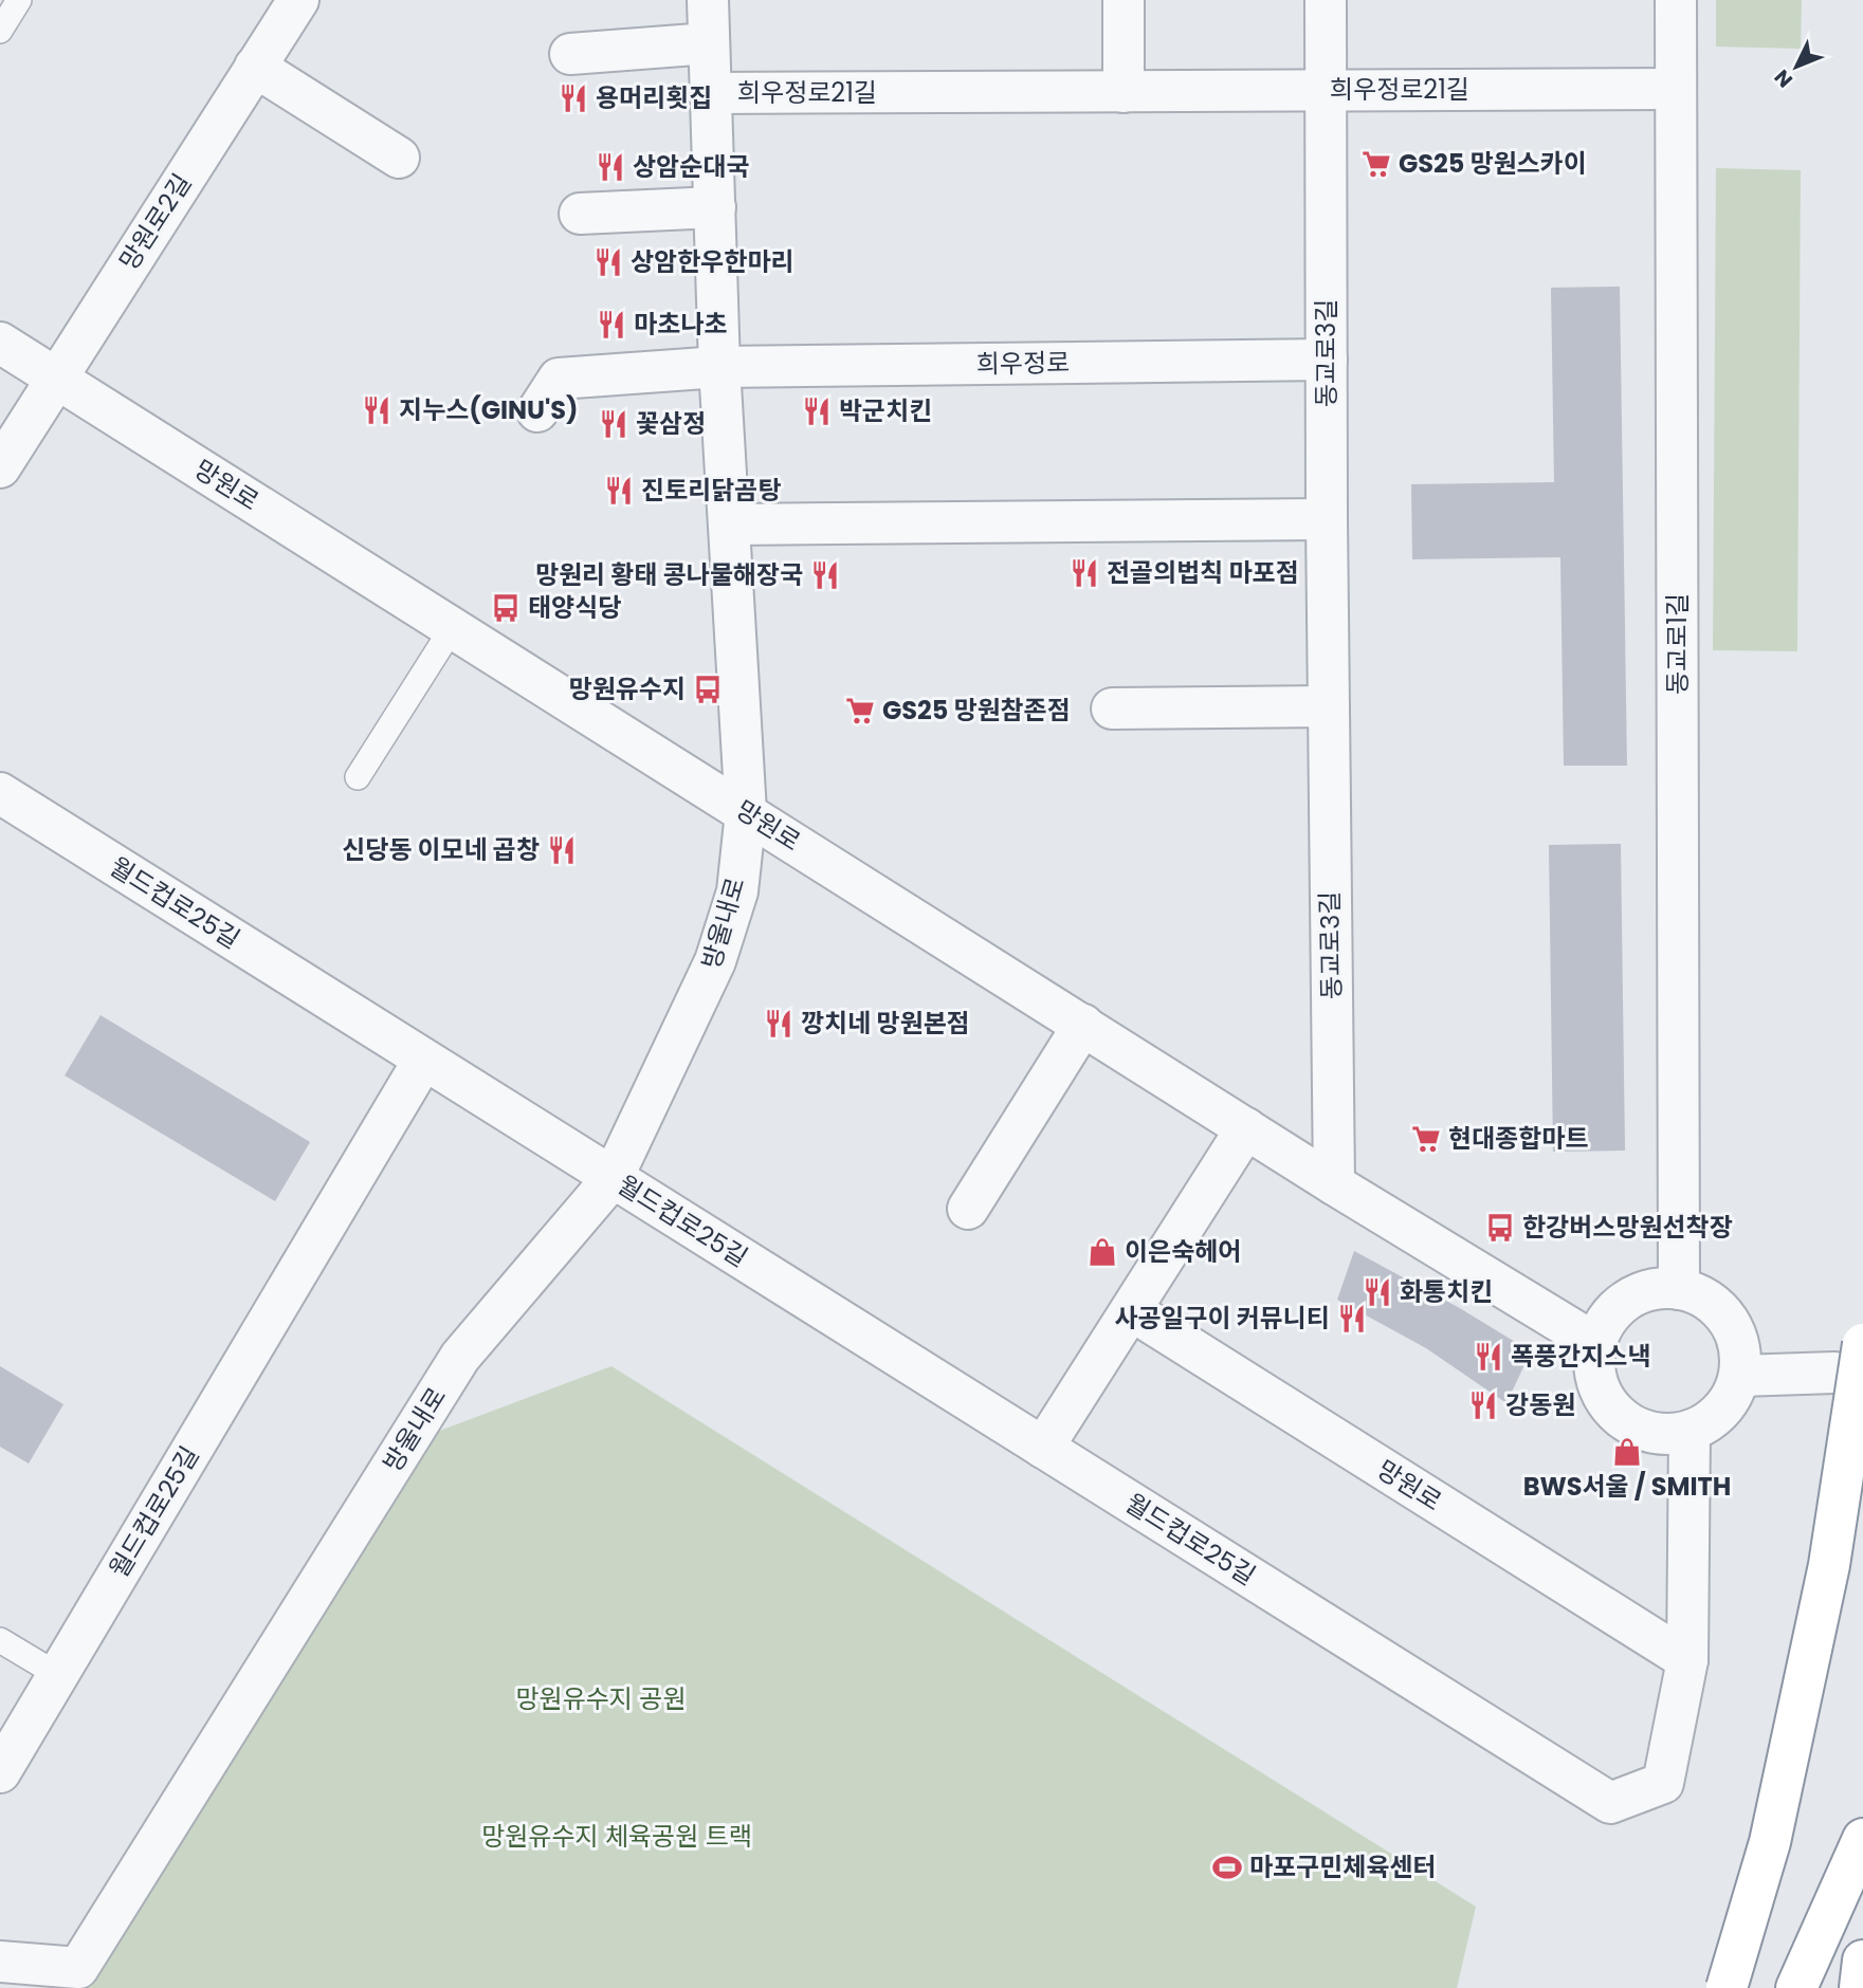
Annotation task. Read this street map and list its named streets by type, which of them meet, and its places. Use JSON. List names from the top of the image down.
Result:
{
  "streets": {
    "street": [
      "희우정로21길",
      "망원로2길",
      "동교로3길",
      "희우정로",
      "망원로",
      "동교로1길",
      "월드컵로25길",
      "방울내로"
    ]
  },
  "crossings": [
    ["희우정로21길", "동교로3길"],
    ["희우정로21길", "동교로1길"],
    ["망원로2길", "망원로"],
    ["동교로3길", "희우정로"],
    ["동교로3길", "망원로"],
    ["망원로", "동교로1길"],
    ["망원로", "월드컵로25길"],
    ["망원로", "방울내로"],
    ["동교로1길", "월드컵로25길"],
    ["월드컵로25길", "방울내로"]
  ],
  "parks": ["망원유수지 공원", "망원유수지 체육공원 트랙"],
  "places": {
    "restaurant": [
      "용머리횟집",
      "상암순대국",
      "상암한우한마리",
      "마초나초",
      "지누스(GINU'S)",
      "박군치킨",
      "꽃삼정",
      "진토리닭곰탕",
      "전골의법칙 마포점",
      "망원리 황태 콩나물해장국",
      "신당동 이모네 곱창",
      "깡치네 망원본점",
      "화통치킨",
      "사공일구이 커뮤니티",
      "폭풍간지스낵",
      "강동원"
    ],
    "supermarket": ["GS25 망원스카이", "GS25 망원참존점", "현대종합마트"],
    "bus stop": ["태양식당", "망원유수지", "한강버스망원선착장"],
    "shop": ["이은숙헤어", "BWS서울 / SMITH"],
    "sports": ["마포구민체육센터"]
  },
  "north": "bottom left"
}
